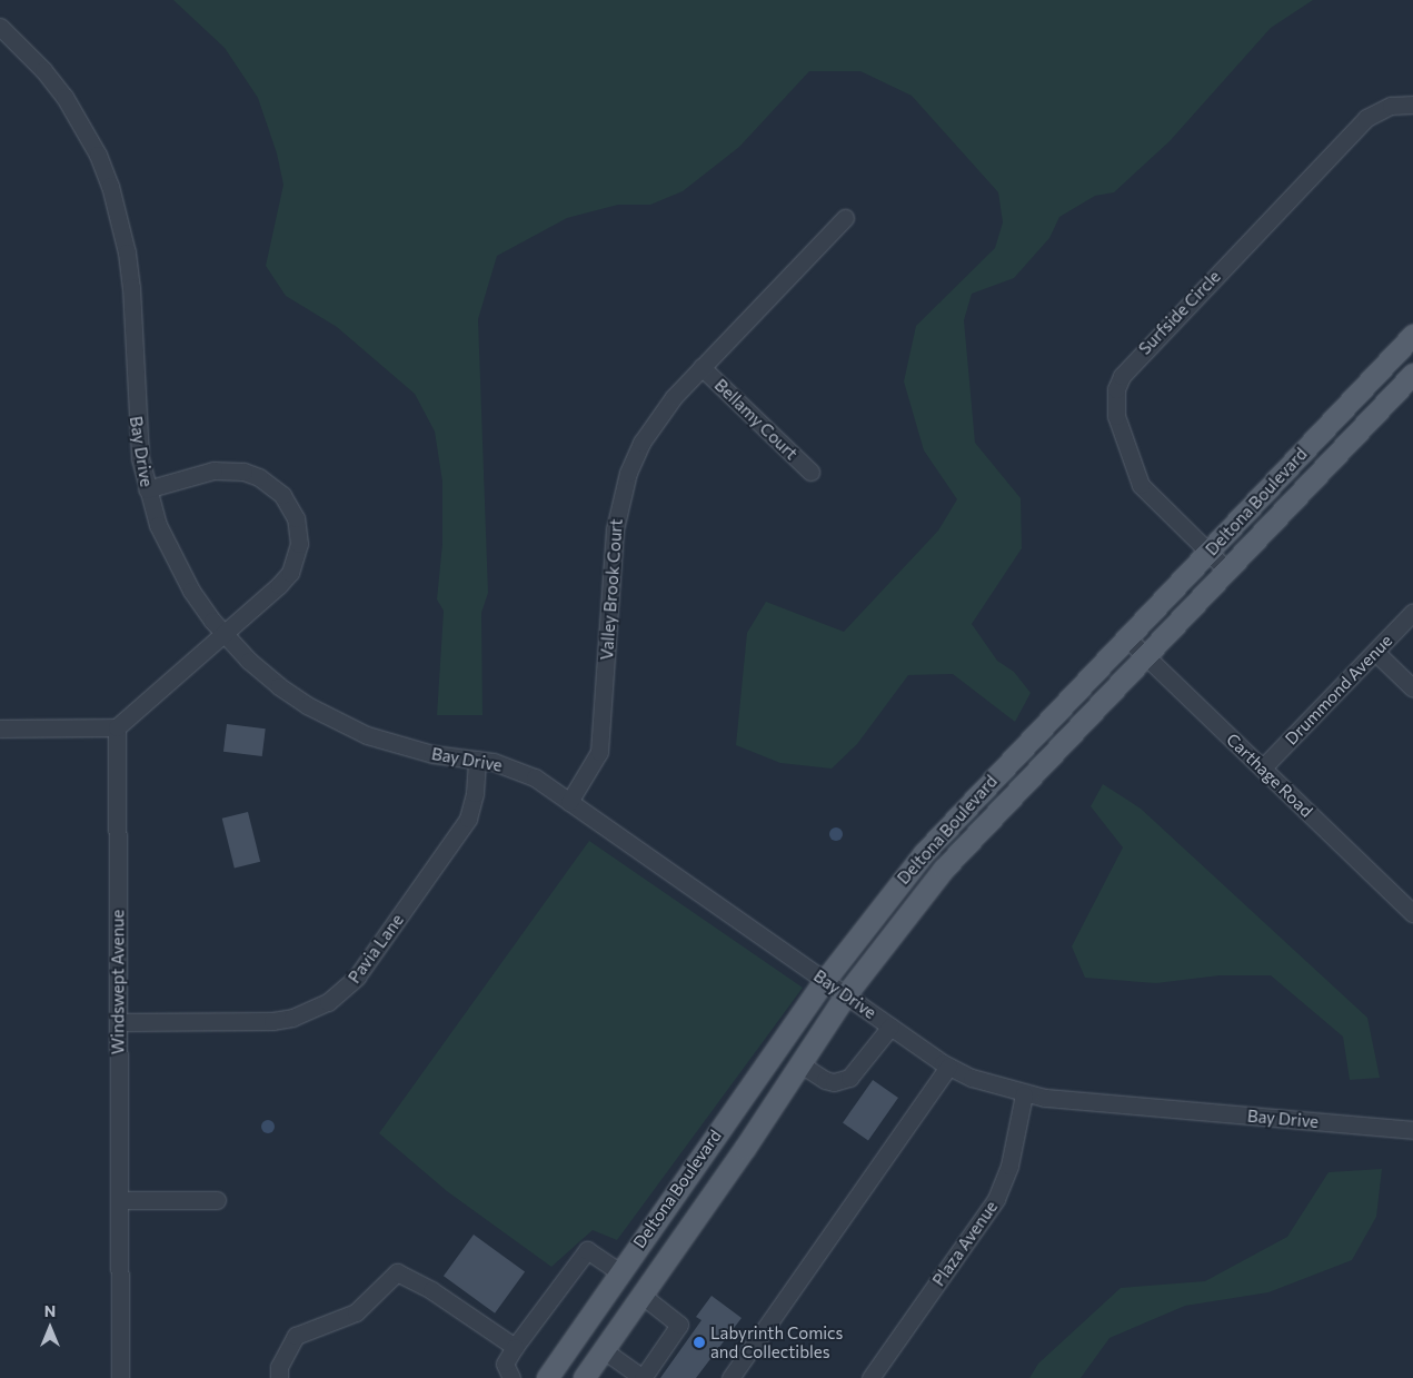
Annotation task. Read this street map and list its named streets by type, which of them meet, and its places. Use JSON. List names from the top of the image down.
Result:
{
  "streets": {
    "main road": ["Deltona Boulevard"],
    "street": [
      "Surfside Circle",
      "Bellamy Court",
      "Bay Drive",
      "Valley Brook Court",
      "Drummond Avenue",
      "Carthage Road",
      "Pavia Lane",
      "Windswept Avenue",
      "Plaza Avenue"
    ]
  },
  "crossings": [
    ["Surfside Circle", "Deltona Boulevard"],
    ["Bellamy Court", "Valley Brook Court"],
    ["Bay Drive", "Deltona Boulevard"],
    ["Bay Drive", "Valley Brook Court"],
    ["Bay Drive", "Pavia Lane"],
    ["Bay Drive", "Plaza Avenue"],
    ["Deltona Boulevard", "Carthage Road"],
    ["Drummond Avenue", "Carthage Road"],
    ["Pavia Lane", "Windswept Avenue"]
  ],
  "places": ["Labyrinth Comics and Collectibles"],
  "north": "top"
}
